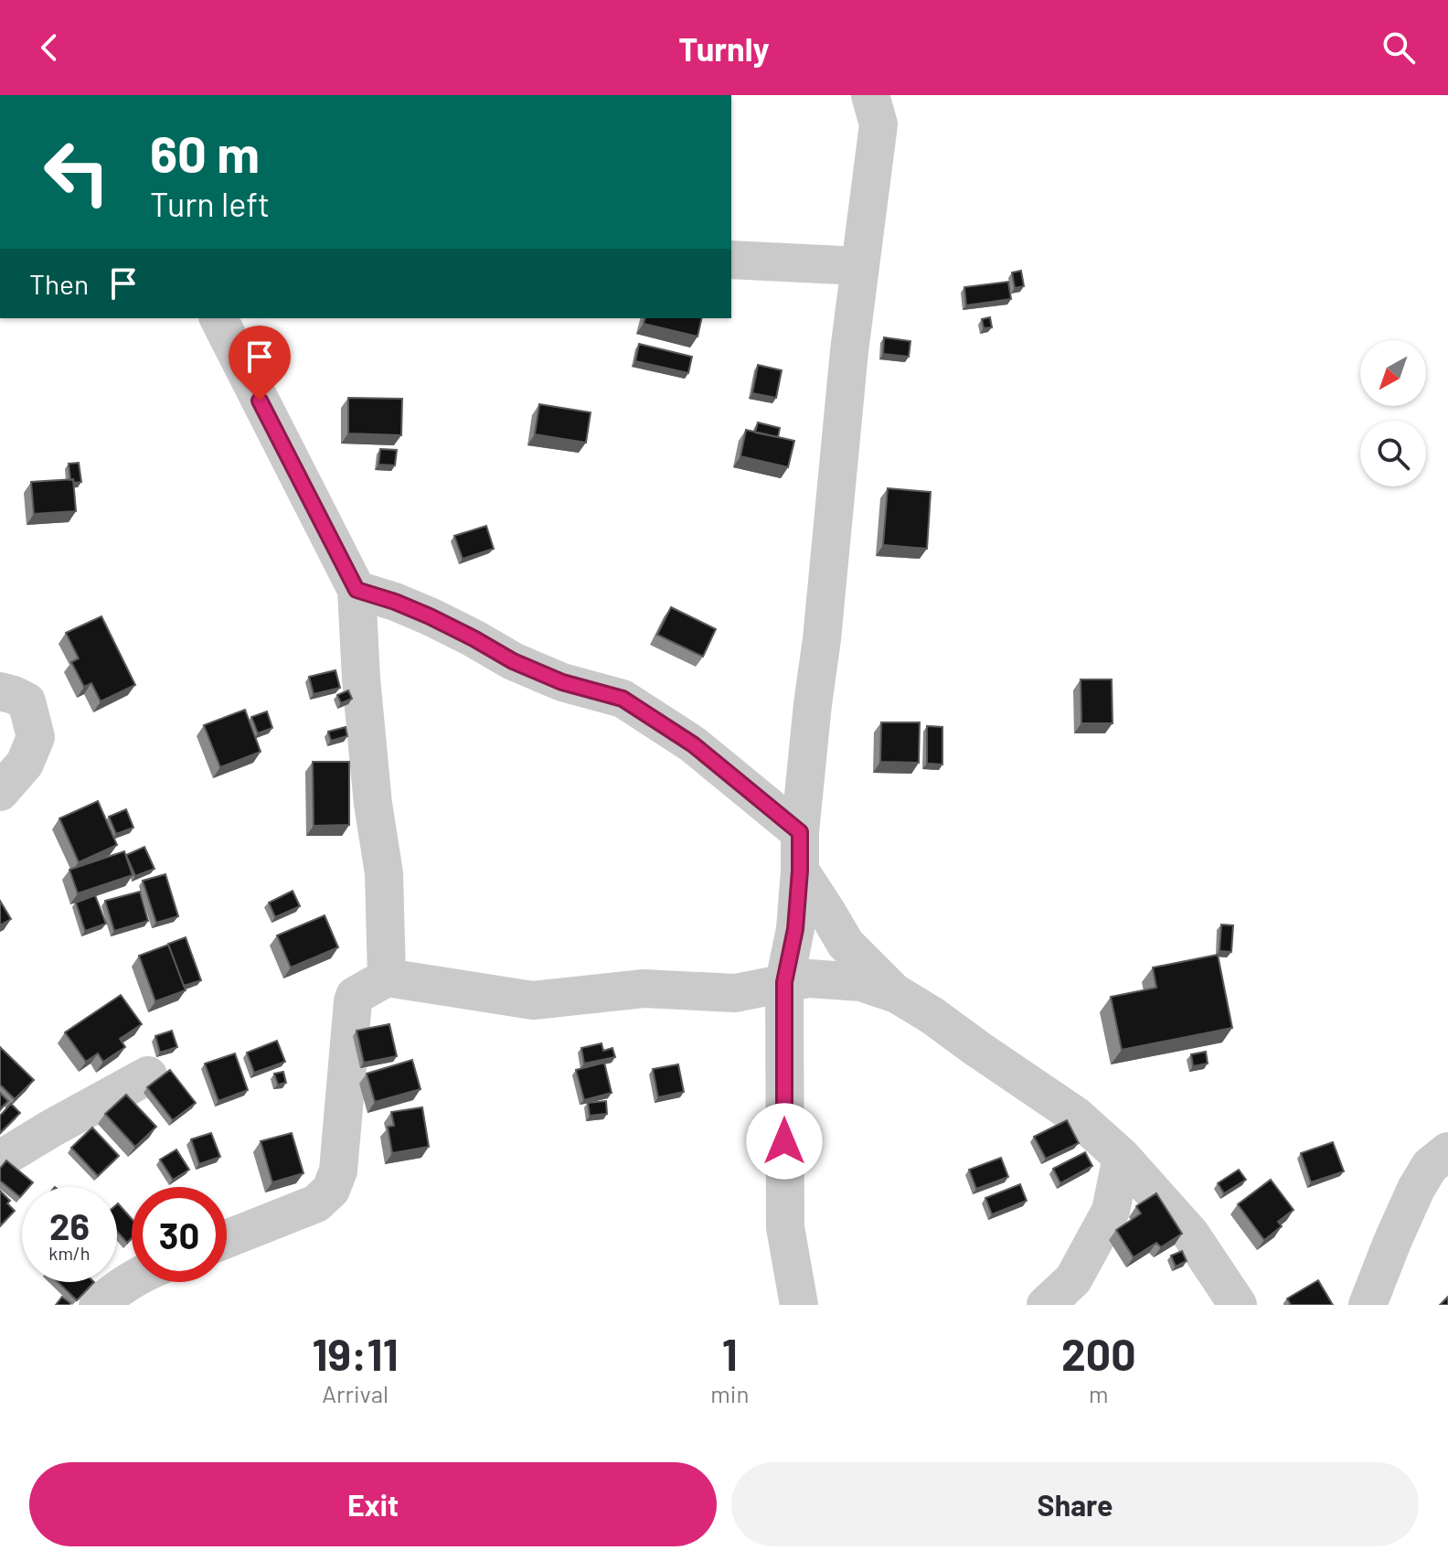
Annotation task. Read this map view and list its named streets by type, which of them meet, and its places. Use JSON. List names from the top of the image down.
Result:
{
  "north": "bottom left",
  "page": {
    "header": "Turnly",
    "turn": ["60 m", "Turn left"],
    "then": "Then",
    "speed": "26 km/h",
    "limit": "30",
    "eta": [
      "19:11",
      "Arrival",
      "1",
      "min",
      "200",
      "m"
    ],
    "buttons": ["Exit", "Share"]
  }
}
